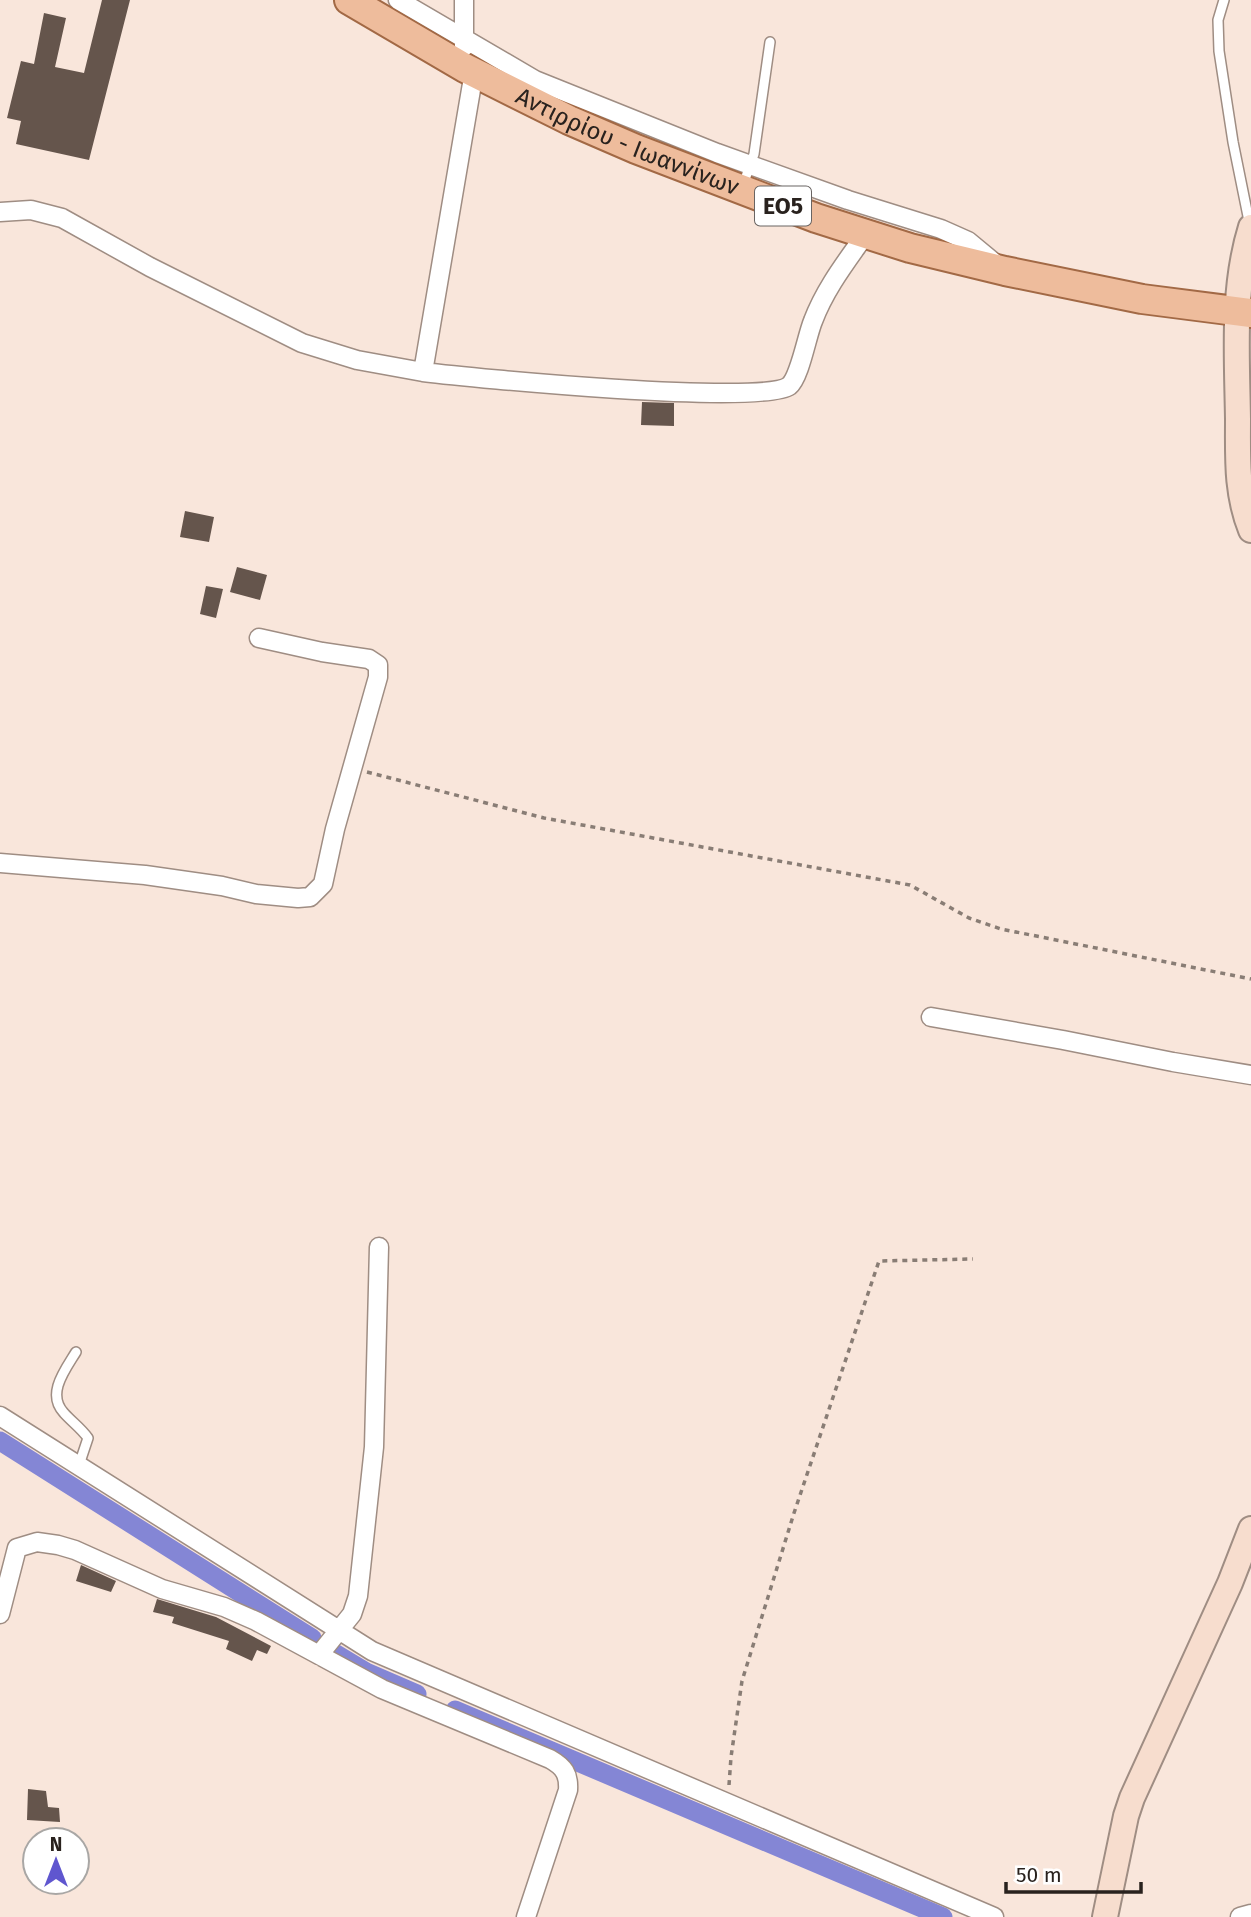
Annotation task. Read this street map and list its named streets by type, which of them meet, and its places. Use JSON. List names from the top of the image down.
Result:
{
  "streets": {
    "main road": ["Αντιρρίου - Ιωαννίνων", "ΕΟ5"]
  },
  "scale_bar": "50 m",
  "north": "top"
}
